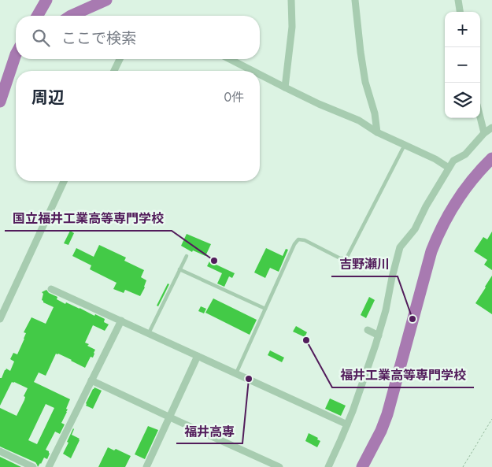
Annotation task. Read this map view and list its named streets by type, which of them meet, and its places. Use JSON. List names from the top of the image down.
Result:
{
  "places": [
    "国立福井工業高等専門学校",
    "吉野瀬川",
    "福井工業高等専門学校",
    "福井高専"
  ],
  "page": {
    "map_buttons": ["+", "−"],
    "search": "ここで検索",
    "heading": ["周辺", "0件"]
  }
}
